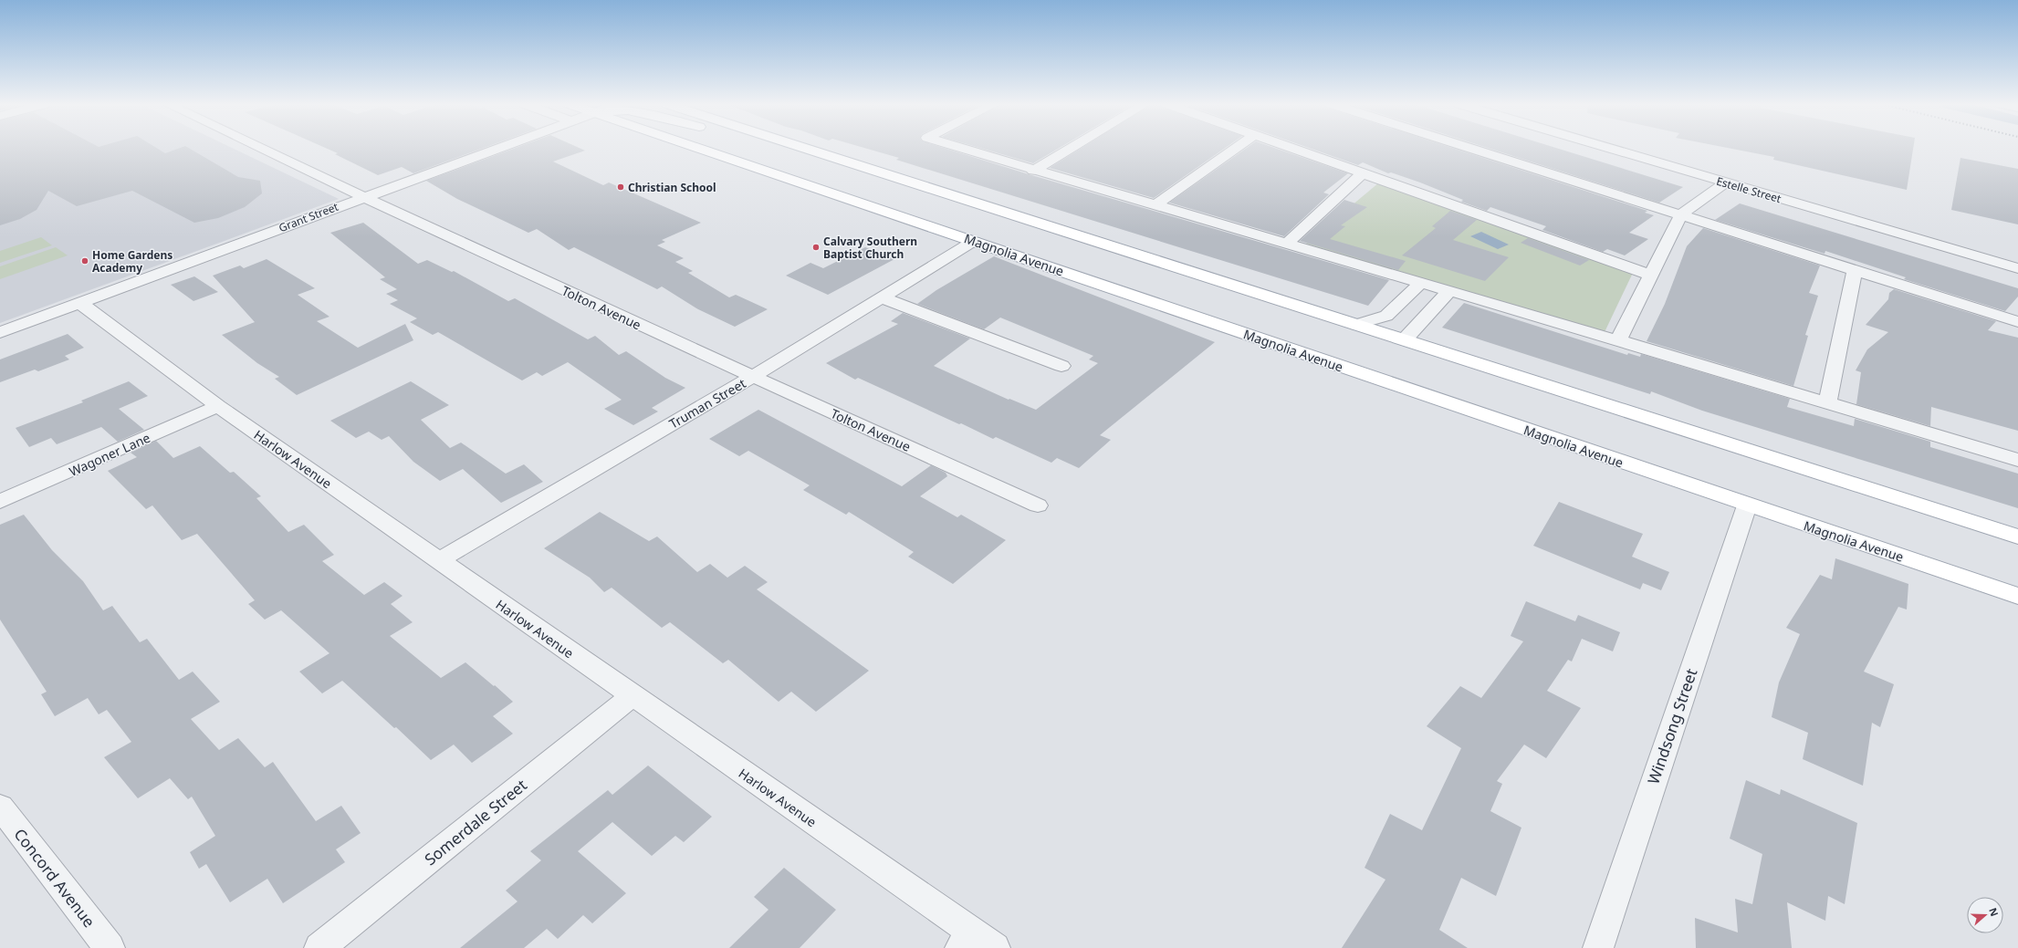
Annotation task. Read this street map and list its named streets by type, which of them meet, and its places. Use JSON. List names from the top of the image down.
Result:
{
  "streets": {
    "main road": ["Magnolia Avenue"],
    "street": [
      "Estelle Street",
      "Grant Street",
      "Tolton Avenue",
      "Truman Street",
      "Wagoner Lane",
      "Harlow Avenue",
      "Windsong Street",
      "Somerdale Street",
      "Concord Avenue"
    ]
  },
  "crossings": [
    ["Grant Street", "Tolton Avenue"],
    ["Grant Street", "Harlow Avenue"],
    ["Magnolia Avenue", "Truman Street"],
    ["Magnolia Avenue", "Windsong Street"],
    ["Tolton Avenue", "Truman Street"],
    ["Truman Street", "Harlow Avenue"],
    ["Wagoner Lane", "Harlow Avenue"],
    ["Harlow Avenue", "Somerdale Street"]
  ],
  "places": ["Christian School", "Calvary Southern Baptist Church", "Home Gardens Academy"],
  "north": "right"
}
